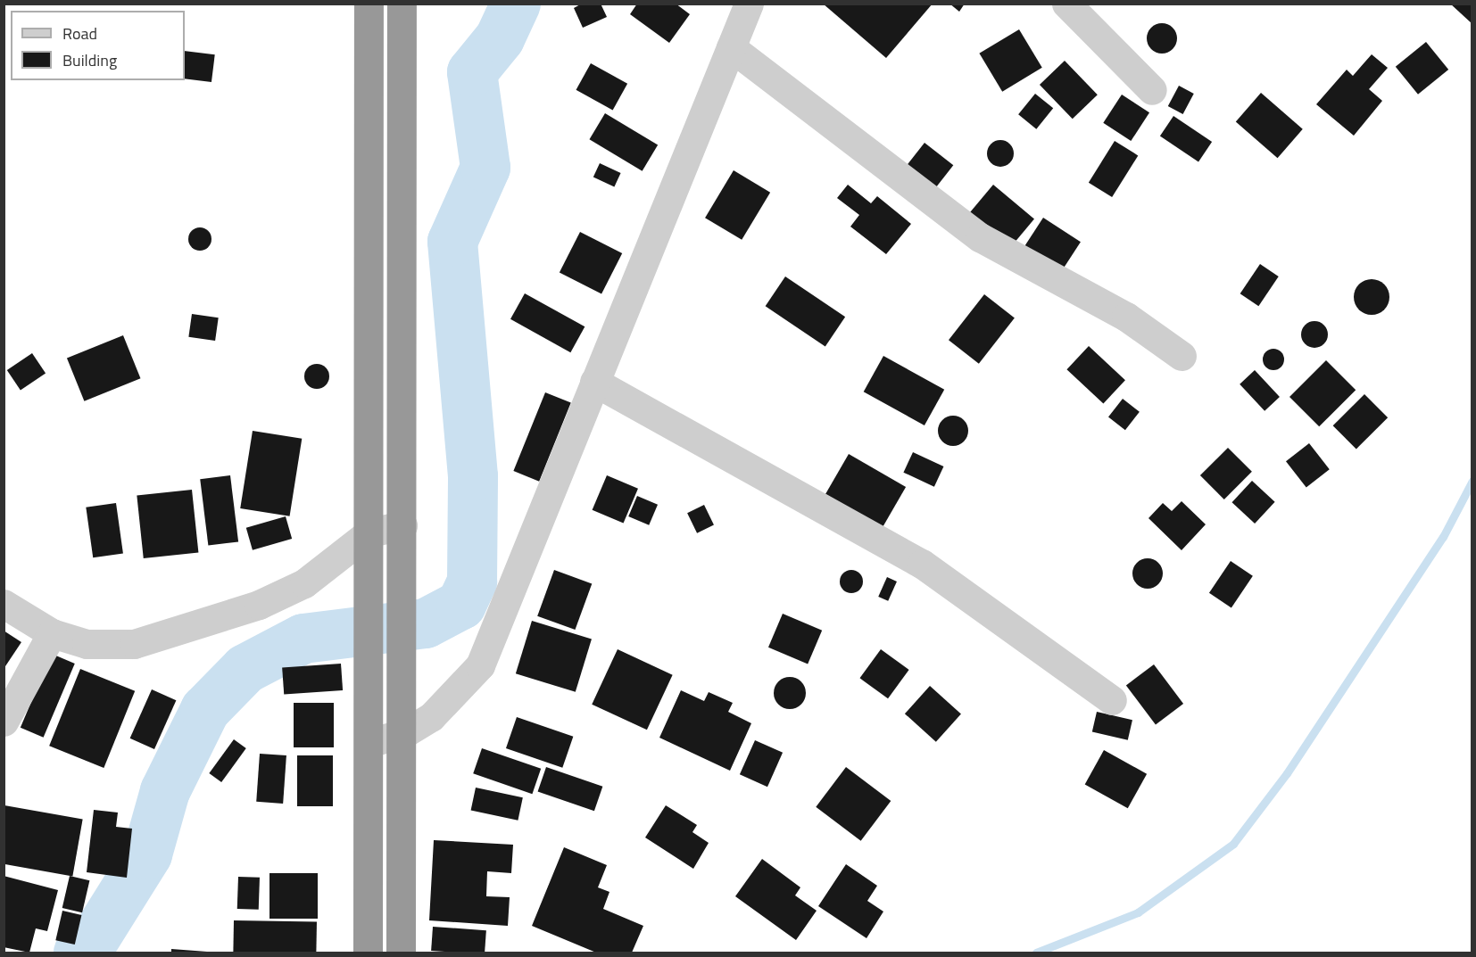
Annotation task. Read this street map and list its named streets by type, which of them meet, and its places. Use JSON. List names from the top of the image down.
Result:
{
  "legend": ["Road", "Building"]
}
